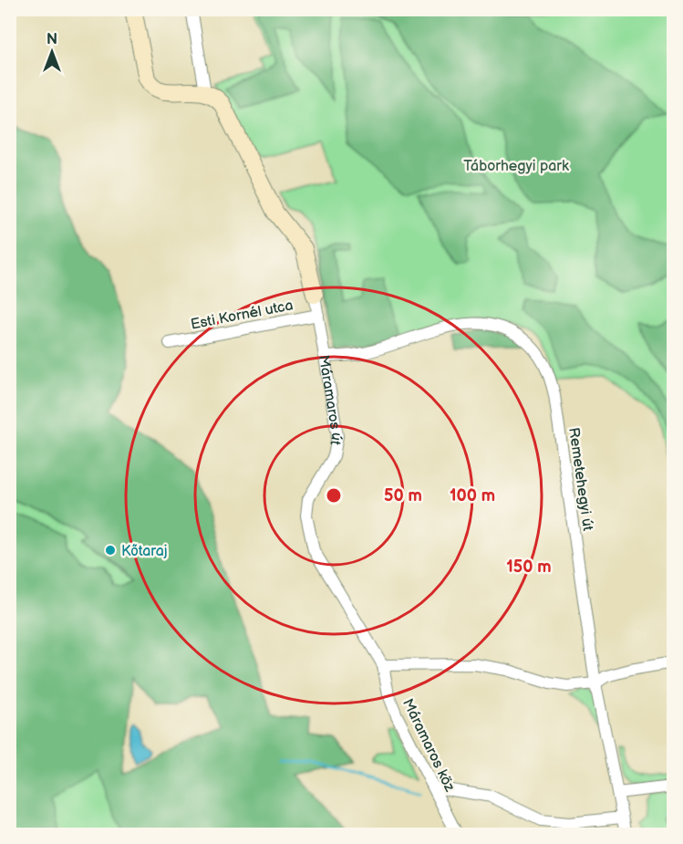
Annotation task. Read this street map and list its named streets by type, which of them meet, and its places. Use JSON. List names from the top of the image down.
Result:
{
  "streets": {
    "street": [
      "Esti Kornél utca",
      "Máramaros út",
      "Remetehegyi út",
      "Máramaros köz"
    ]
  },
  "crossings": [
    ["Esti Kornél utca", "Máramaros út"],
    ["Máramaros út", "Remetehegyi út"],
    ["Máramaros út", "Máramaros köz"]
  ],
  "parks": ["Táborhegyi park"],
  "places": ["Kőtaraj"],
  "north": "top",
  "rings": ["50 m", "100 m", "150 m"]
}
